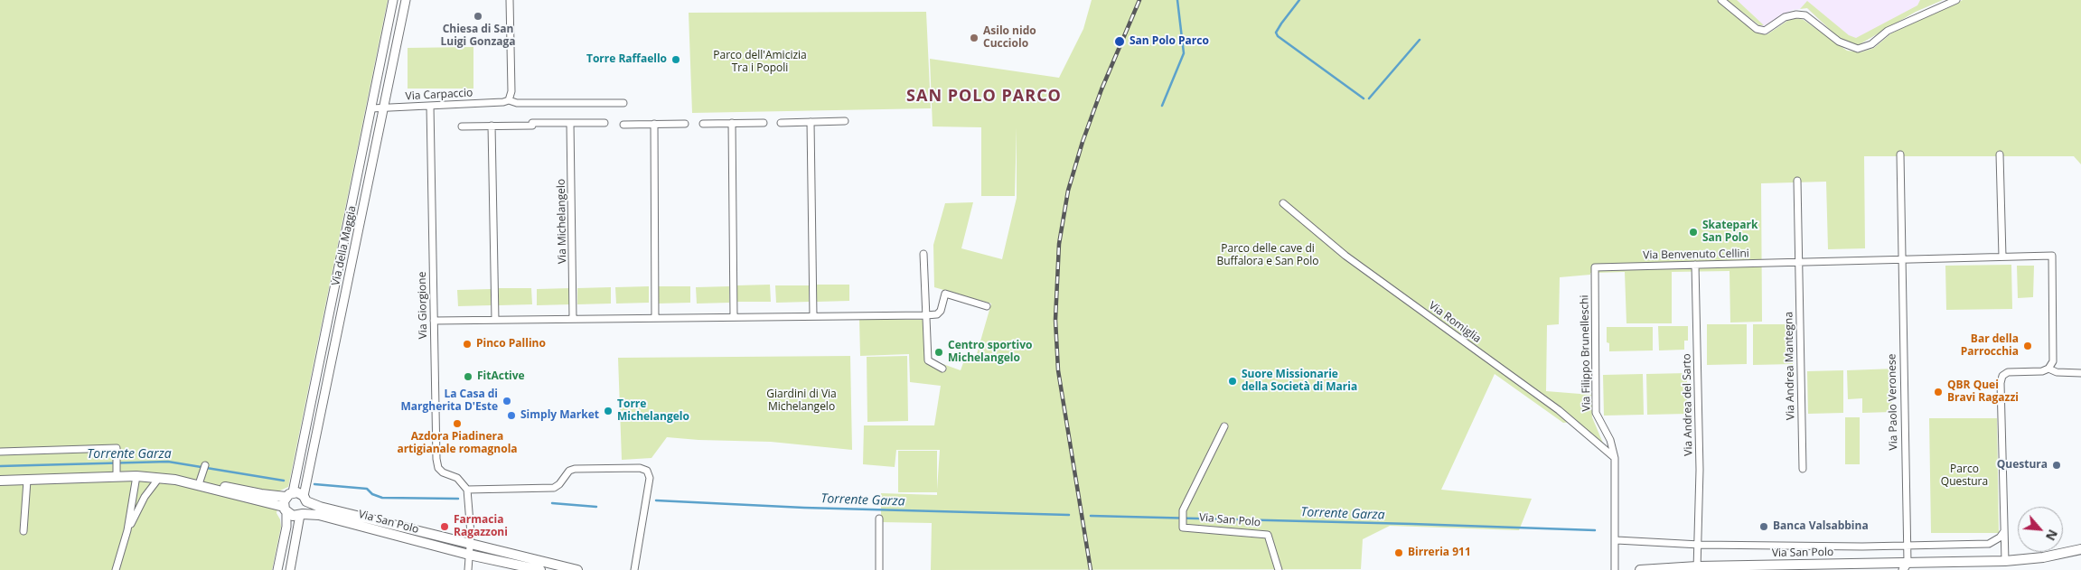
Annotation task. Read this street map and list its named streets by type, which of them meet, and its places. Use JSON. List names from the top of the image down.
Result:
{
  "streets": {
    "main road": ["Via San Polo"],
    "street": [
      "Via Carpaccio",
      "Via Michelangelo",
      "Via della Maggia",
      "Via Benvenuto Cellini",
      "Via Giorgione",
      "Via Romiglia",
      "Via Filippo Brunelleschi",
      "Via Andrea Mantegna",
      "Via Paolo Veronese",
      "Via Andrea del Sarto"
    ]
  },
  "crossings": [
    ["Via Carpaccio", "Via della Maggia"],
    ["Via Carpaccio", "Via Giorgione"],
    ["Via della Maggia", "Via San Polo"],
    ["Via Benvenuto Cellini", "Via Filippo Brunelleschi"],
    ["Via Benvenuto Cellini", "Via Andrea Mantegna"],
    ["Via Benvenuto Cellini", "Via Paolo Veronese"],
    ["Via Benvenuto Cellini", "Via Andrea del Sarto"],
    ["Via Romiglia", "Via Filippo Brunelleschi"],
    ["Via Filippo Brunelleschi", "Via San Polo"],
    ["Via Paolo Veronese", "Via San Polo"],
    ["Via Andrea del Sarto", "Via San Polo"]
  ],
  "districts": ["SAN POLO PARCO"],
  "water": ["Torrente Garza"],
  "parks": [
    "Parco dell'Amicizia Tra i Popoli",
    "Parco delle cave di Buffalora e San Polo",
    "Giardini di Via Michelangelo",
    "Parco Questura"
  ],
  "places": [
    "Chiesa di San Luigi Gonzaga",
    "Asilo nido Cucciolo",
    "San Polo Parco",
    "Torre Raffaello",
    "Skatepark San Polo",
    "Pinco Pallino",
    "Bar della Parrocchia",
    "Centro sportivo Michelangelo",
    "FitActive",
    "Suore Missionarie della Società di Maria",
    "QBR Quei Bravi Ragazzi",
    "La Casa di Margherita D'Este",
    "Torre Michelangelo",
    "Simply Market",
    "Azdora Piadinera artigianale romagnola",
    "Questura",
    "Farmacia Ragazzoni",
    "Banca Valsabbina",
    "Birreria 911"
  ],
  "north": "bottom right"
}
